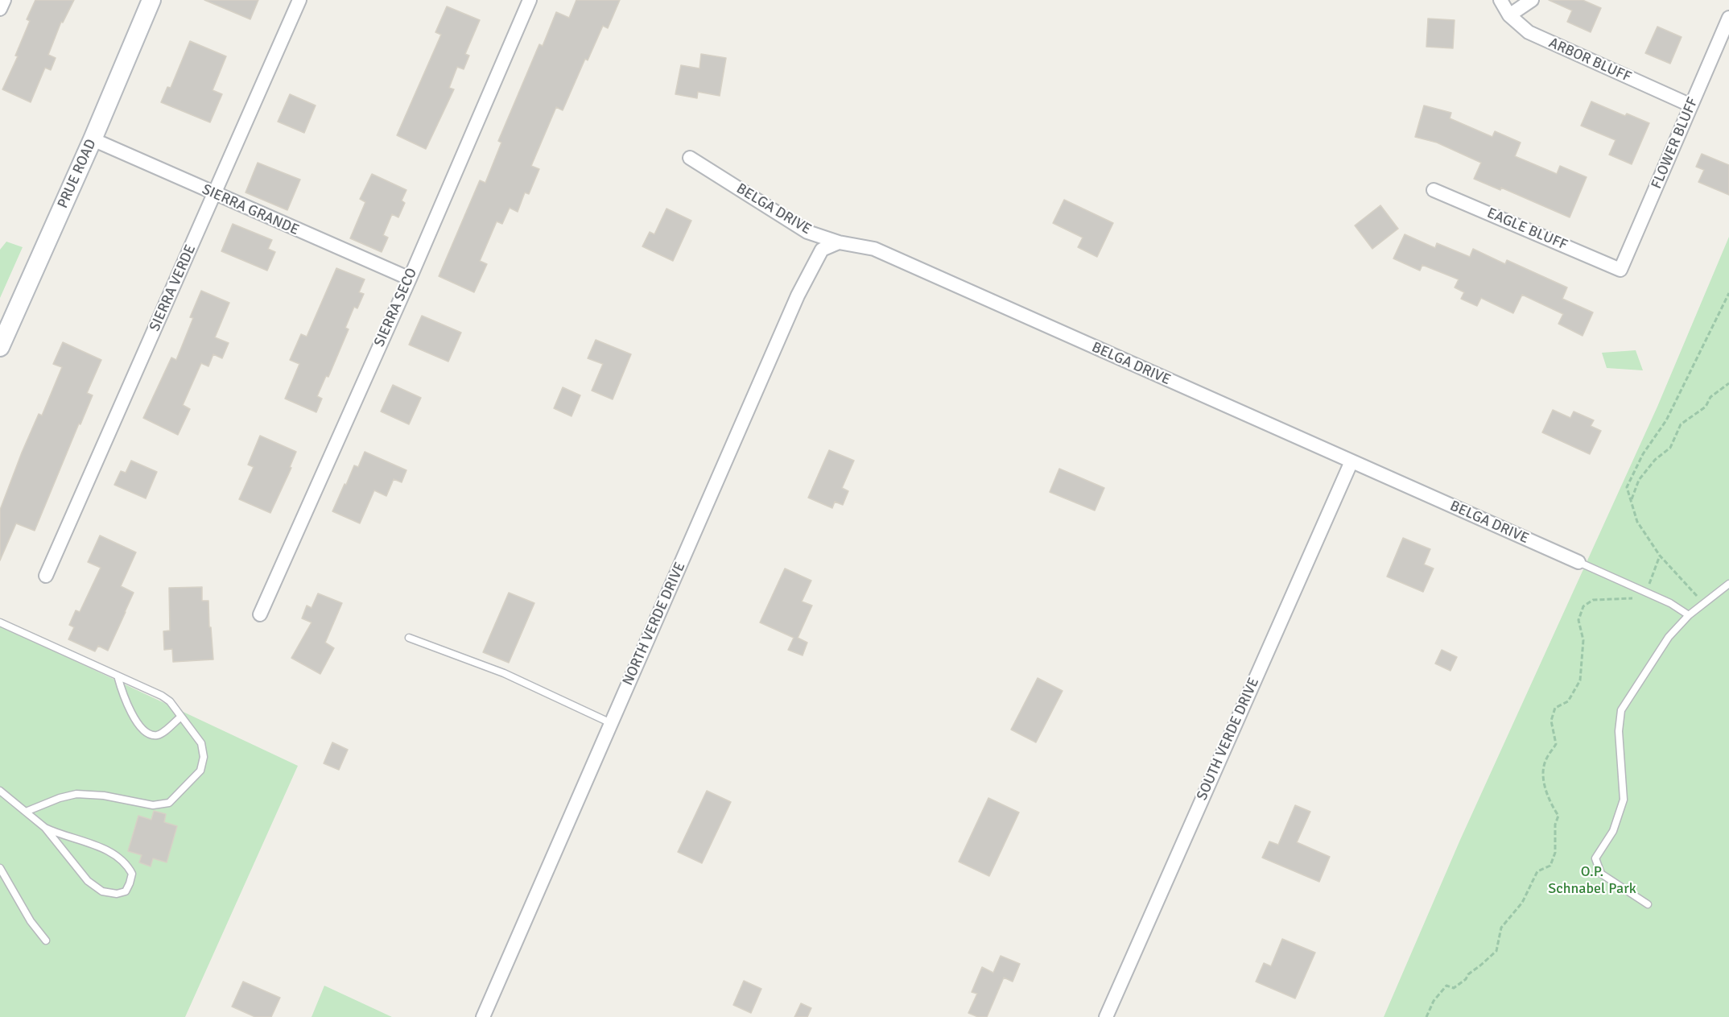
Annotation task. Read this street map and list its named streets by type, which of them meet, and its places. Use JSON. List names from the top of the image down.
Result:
{
  "streets": {
    "main road": ["PRUE ROAD"],
    "street": [
      "ARBOR BLUFF",
      "FLOWER BLUFF",
      "BELGA DRIVE",
      "SIERRA GRANDE",
      "EAGLE BLUFF",
      "SIERRA VERDE",
      "SIERRA SECO",
      "NORTH VERDE DRIVE",
      "SOUTH VERDE DRIVE"
    ]
  },
  "crossings": [
    ["ARBOR BLUFF", "FLOWER BLUFF"],
    ["FLOWER BLUFF", "EAGLE BLUFF"],
    ["PRUE ROAD", "SIERRA GRANDE"],
    ["BELGA DRIVE", "NORTH VERDE DRIVE"],
    ["BELGA DRIVE", "SOUTH VERDE DRIVE"],
    ["SIERRA GRANDE", "SIERRA VERDE"],
    ["SIERRA GRANDE", "SIERRA SECO"]
  ],
  "parks": ["O.P. Schnabel Park"]
}
